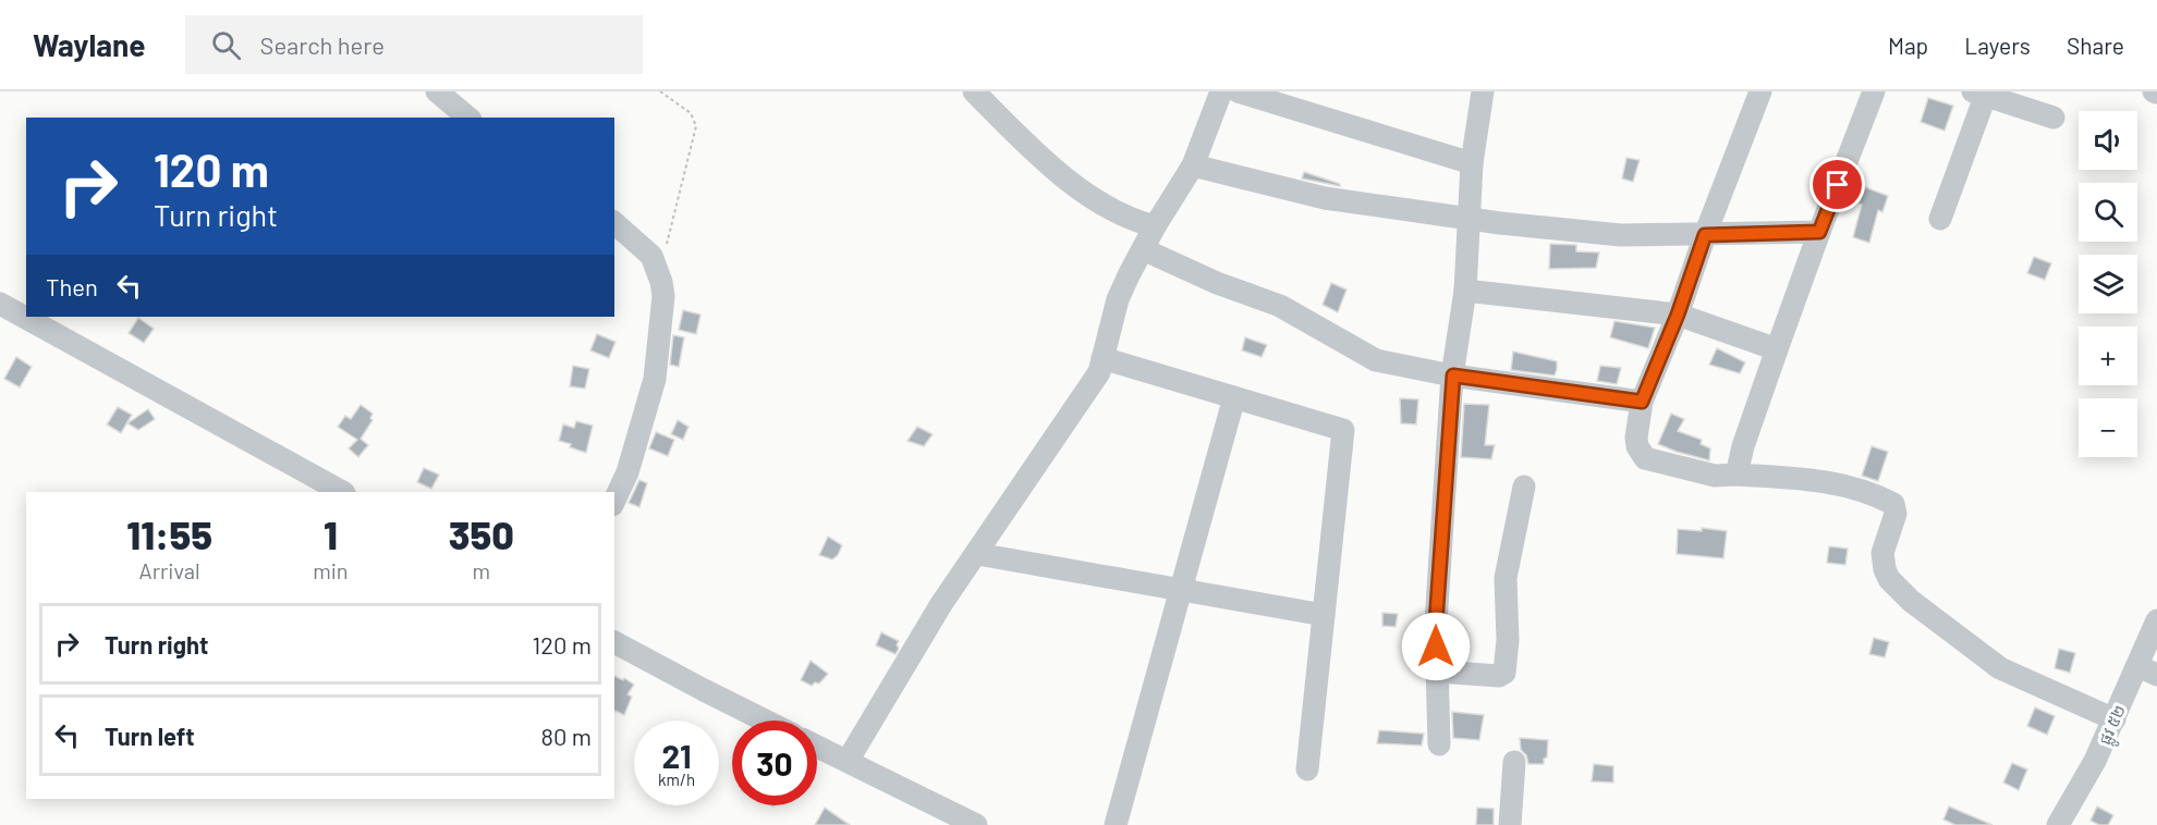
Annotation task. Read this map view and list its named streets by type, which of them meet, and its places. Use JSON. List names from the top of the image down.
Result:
{
  "streets": {
    "street": ["ផ្លូវ ៥២"]
  },
  "page": {
    "header": "Waylane",
    "search": "Search here",
    "nav": ["Map", "Layers", "Share"],
    "map_buttons": ["+", "−"],
    "turn": ["120 m", "Turn right"],
    "then": "Then",
    "eta": [
      "11:55",
      "Arrival",
      "1",
      "min",
      "350",
      "m"
    ],
    "list": [
      {
        "name": "Turn right",
        "value": "120 m"
      },
      {
        "name": "Turn left",
        "value": "80 m"
      }
    ],
    "speed": "21 km/h",
    "limit": "30"
  }
}
